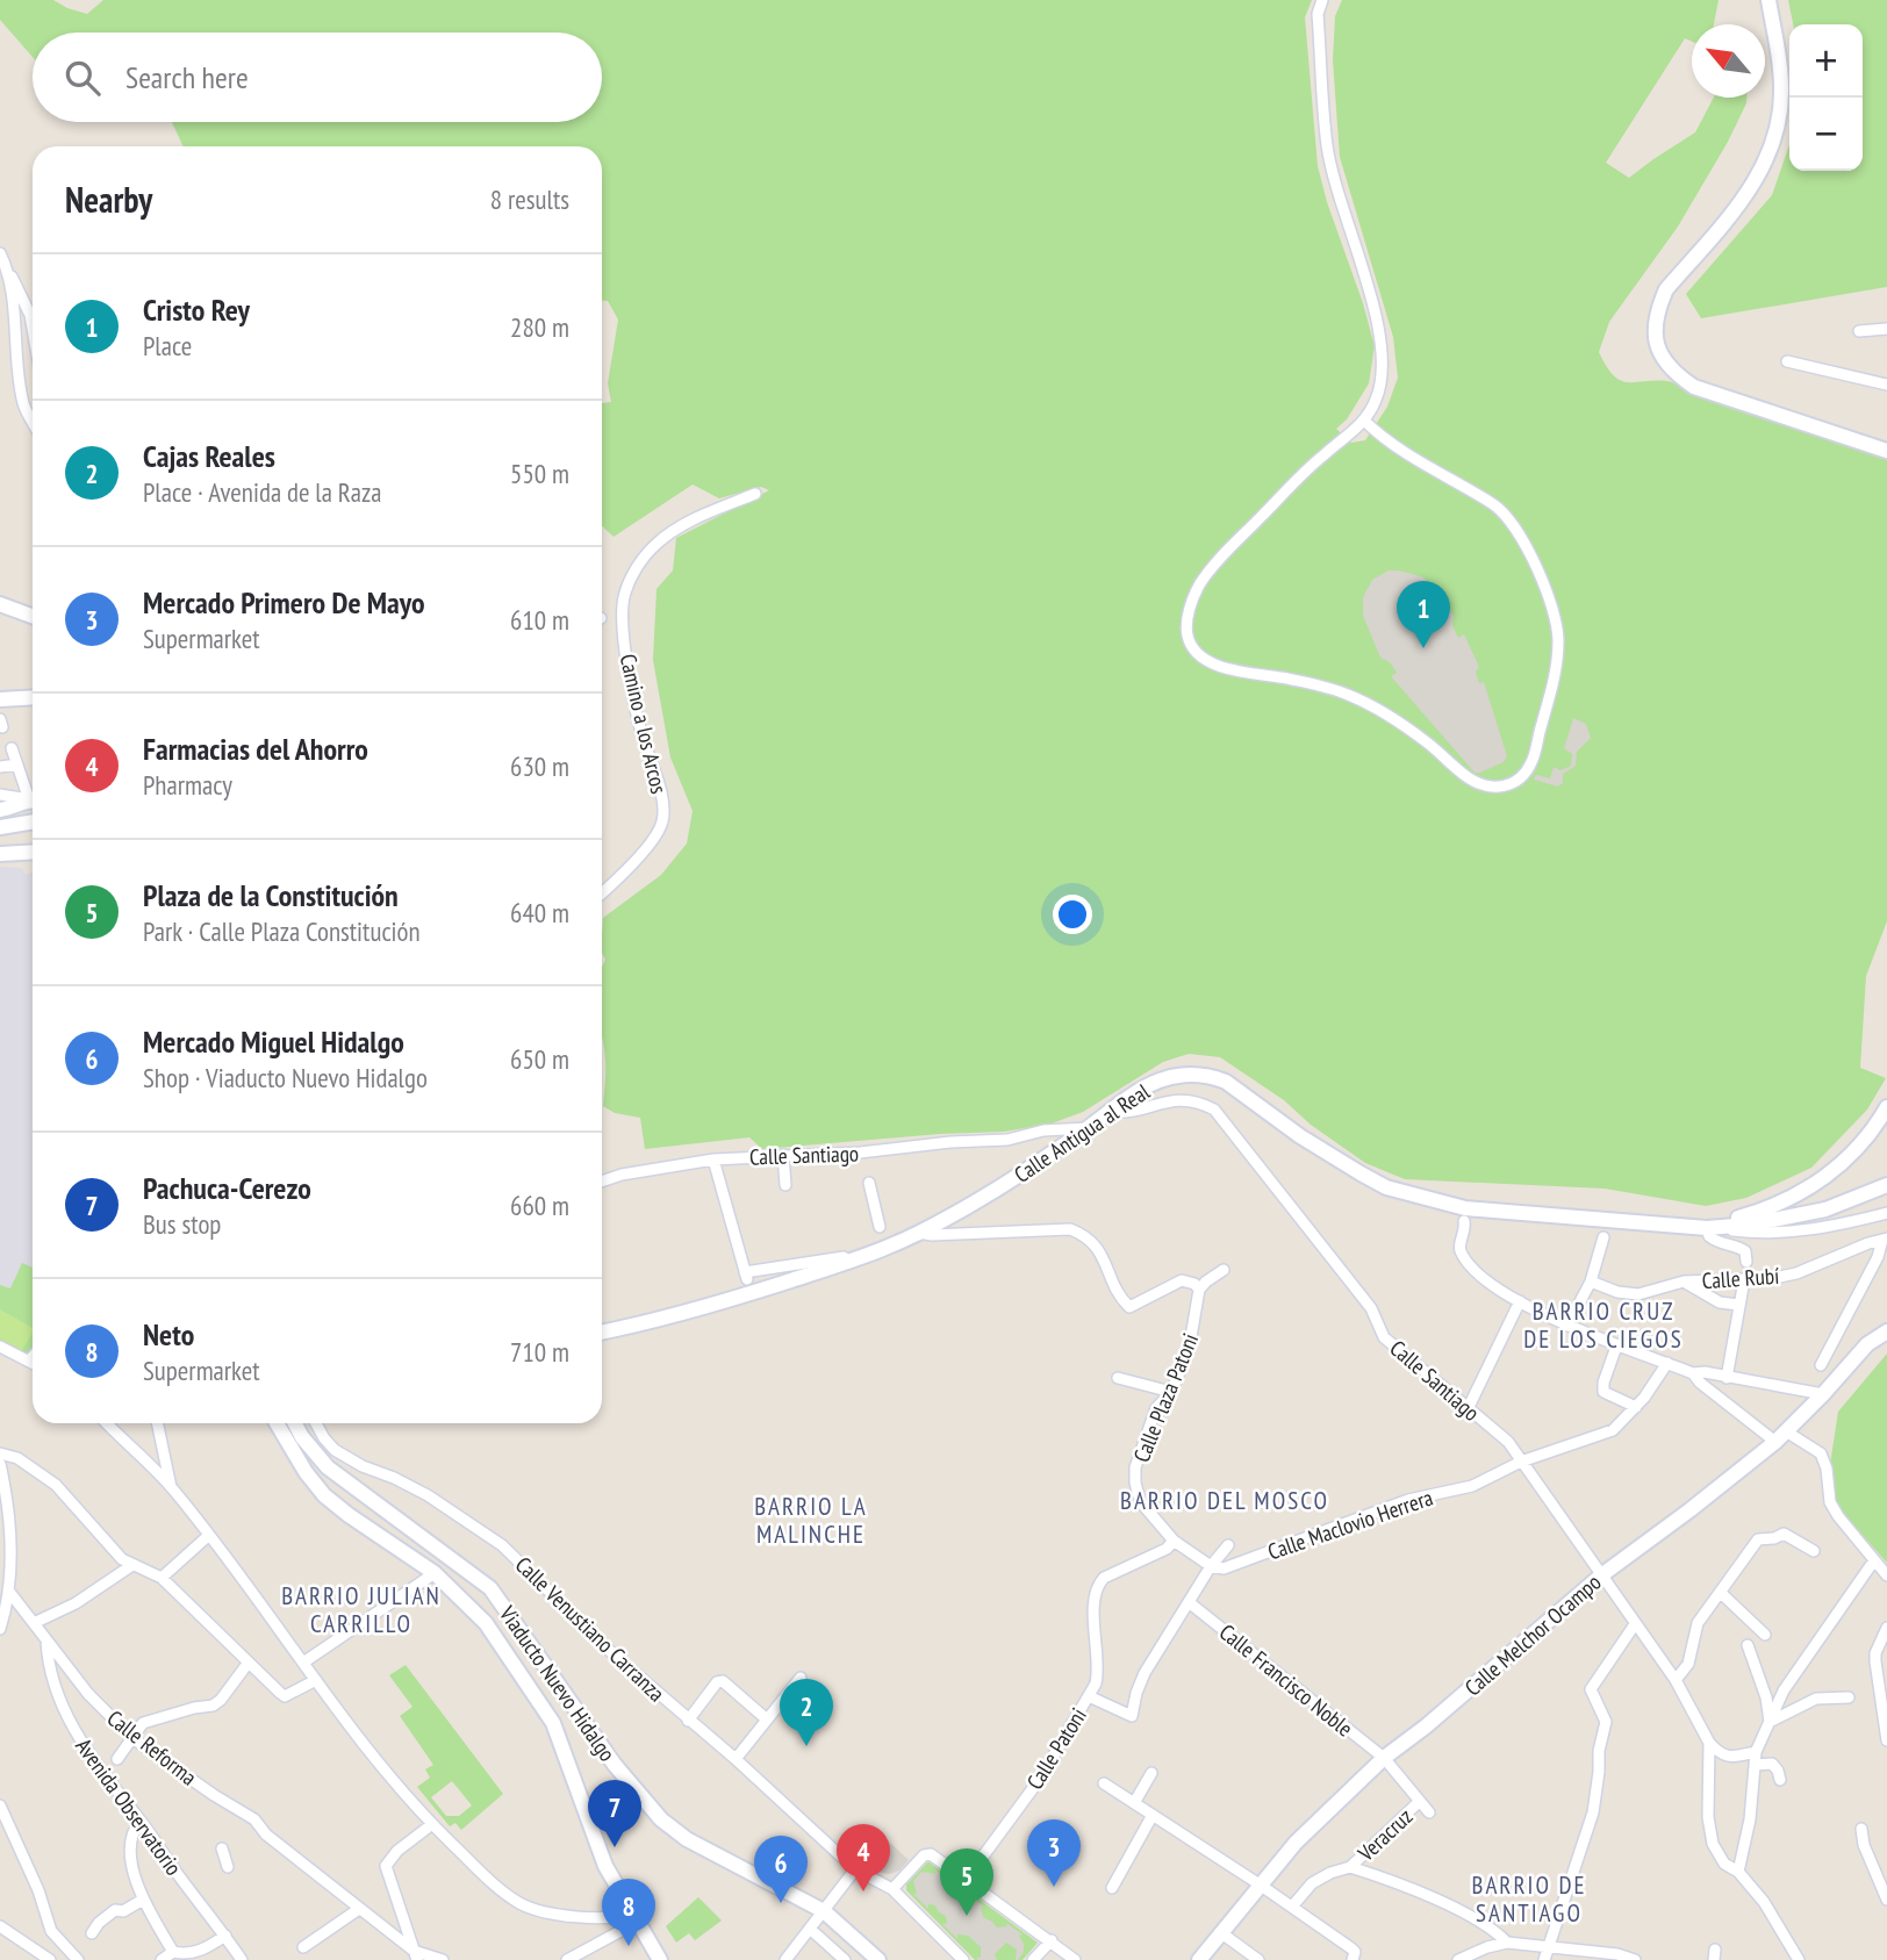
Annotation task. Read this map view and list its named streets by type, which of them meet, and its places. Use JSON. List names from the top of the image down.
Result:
{
  "streets": {
    "main road": ["Calle Antigua al Real", "Calle Melchor Ocampo", "Viaducto Nuevo Hidalgo"],
    "street": [
      "Camino a los Arcos",
      "Calle Santiago",
      "Calle Rubí",
      "Calle Plaza Patoni",
      "Calle Maclovio Herrera",
      "Calle Venustiano Carranza",
      "Calle Francisco Noble",
      "Calle Reforma",
      "Calle Patoni",
      "Avenida Observatorio",
      "Veracruz"
    ]
  },
  "crossings": [
    ["Calle Antigua al Real", "Calle Santiago"],
    ["Calle Santiago", "Calle Maclovio Herrera"],
    ["Calle Santiago", "Calle Melchor Ocampo"],
    ["Calle Plaza Patoni", "Calle Maclovio Herrera"],
    ["Calle Plaza Patoni", "Calle Patoni"],
    ["Calle Melchor Ocampo", "Calle Francisco Noble"],
    ["Calle Francisco Noble", "Veracruz"],
    ["Calle Reforma", "Avenida Observatorio"]
  ],
  "districts": [
    "BARRIO CRUZ DE LOS CIEGOS",
    "BARRIO DEL MOSCO",
    "BARRIO LA MALINCHE",
    "BARRIO JULIAN CARRILLO",
    "BARRIO DE SANTIAGO"
  ],
  "north": "top left",
  "page": {
    "map_buttons": ["+", "−"],
    "search": "Search here",
    "heading": ["Nearby", "8 results"],
    "list": [
      {
        "mark": "1",
        "name": "Cristo Rey",
        "note": "Place",
        "value": "280 m"
      },
      {
        "mark": "2",
        "name": "Cajas Reales",
        "note": "Place · Avenida de la Raza",
        "value": "550 m"
      },
      {
        "mark": "3",
        "name": "Mercado Primero De Mayo",
        "note": "Supermarket",
        "value": "610 m"
      },
      {
        "mark": "4",
        "name": "Farmacias del Ahorro",
        "note": "Pharmacy",
        "value": "630 m"
      },
      {
        "mark": "5",
        "name": "Plaza de la Constitución",
        "note": "Park · Calle Plaza Constitución",
        "value": "640 m"
      },
      {
        "mark": "6",
        "name": "Mercado Miguel Hidalgo",
        "note": "Shop · Viaducto Nuevo Hidalgo",
        "value": "650 m"
      },
      {
        "mark": "7",
        "name": "Pachuca-Cerezo",
        "note": "Bus stop",
        "value": "660 m"
      },
      {
        "mark": "8",
        "name": "Neto",
        "note": "Supermarket",
        "value": "710 m"
      }
    ],
    "pins": [
      "1",
      "2",
      "7",
      "3",
      "4",
      "6",
      "5",
      "8"
    ]
  }
}
